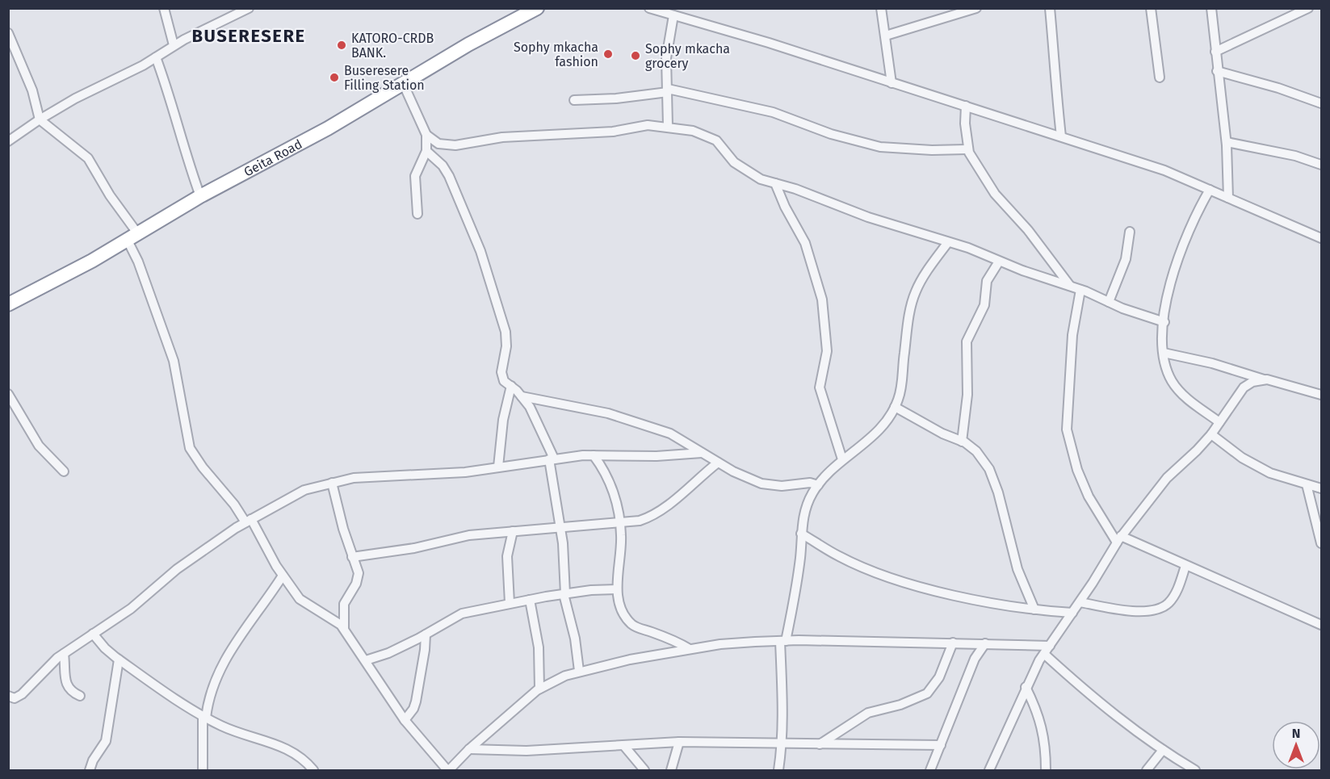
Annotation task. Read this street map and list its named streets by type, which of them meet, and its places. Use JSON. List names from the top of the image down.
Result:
{
  "streets": {
    "highway": ["Geita Road"]
  },
  "districts": ["BUSERESERE"],
  "places": [
    "KATORO-CRDB BANK.",
    "Sophy mkacha fashion",
    "Sophy mkacha grocery",
    "Buseresere Filling Station"
  ],
  "north": "top"
}
